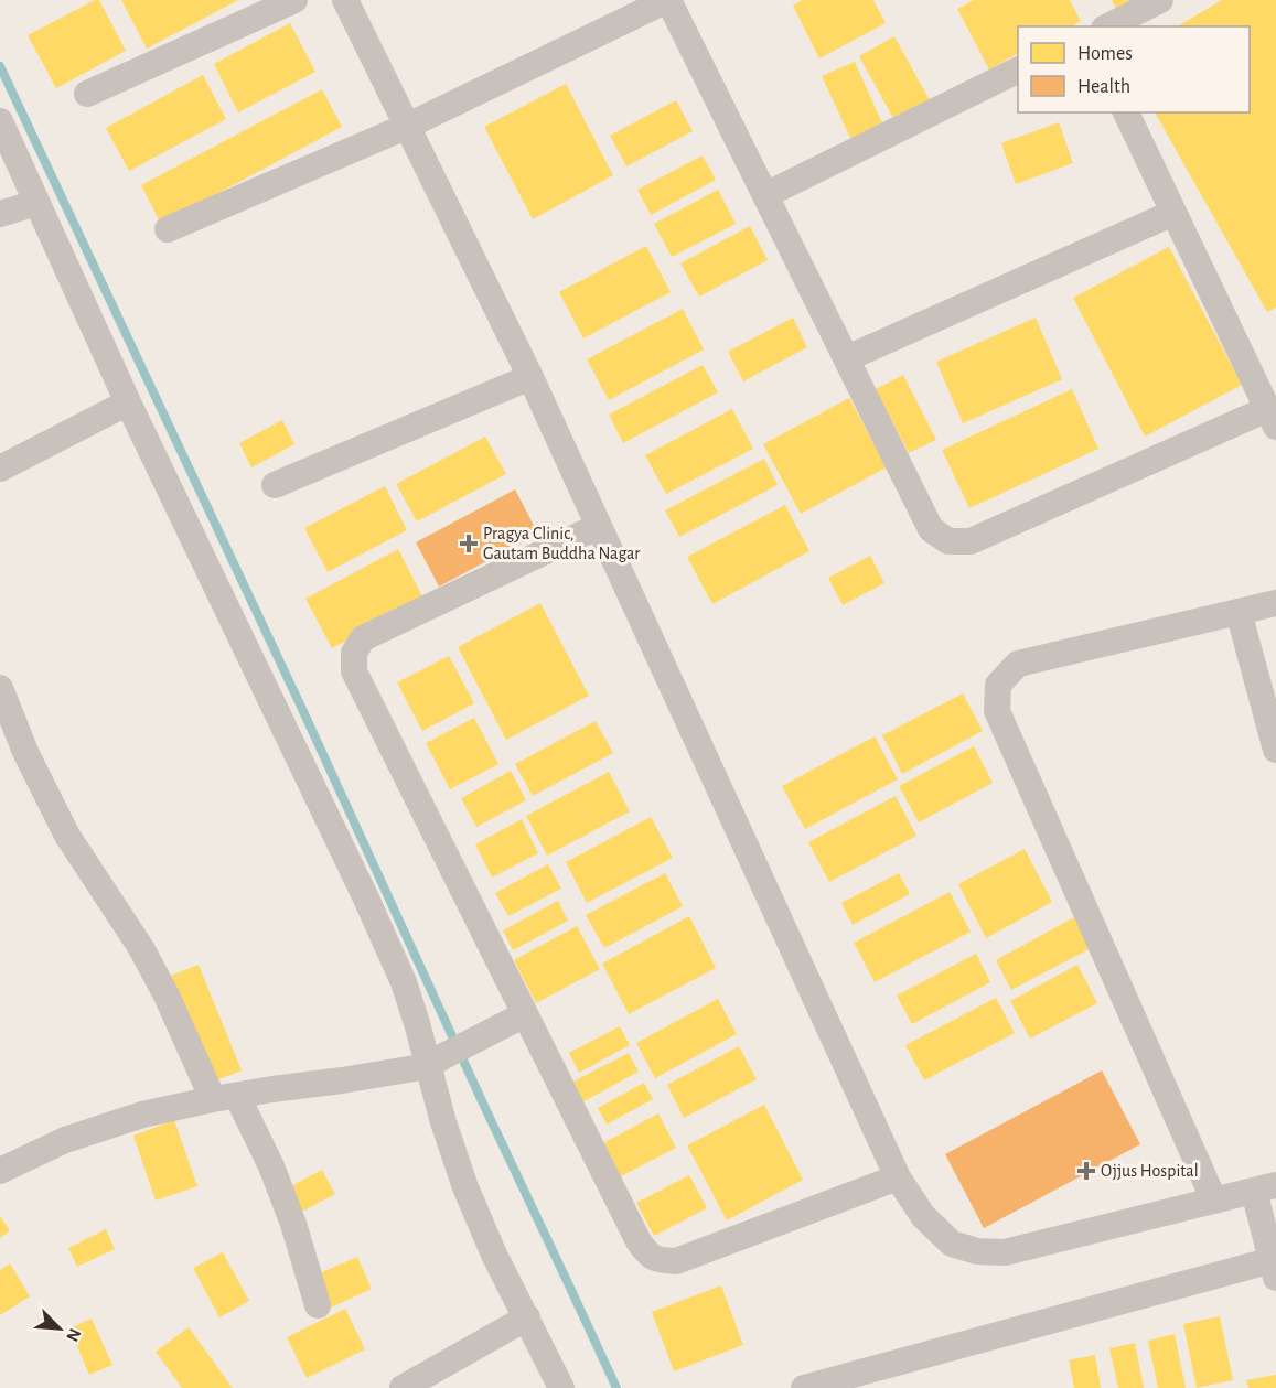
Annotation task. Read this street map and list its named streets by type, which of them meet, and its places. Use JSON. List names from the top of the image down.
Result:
{
  "places": {
    "health": ["Pragya Clinic, Gautam Buddha Nagar", "Ojjus Hospital"]
  },
  "legend": ["Homes", "Health"],
  "north": "bottom right"
}
